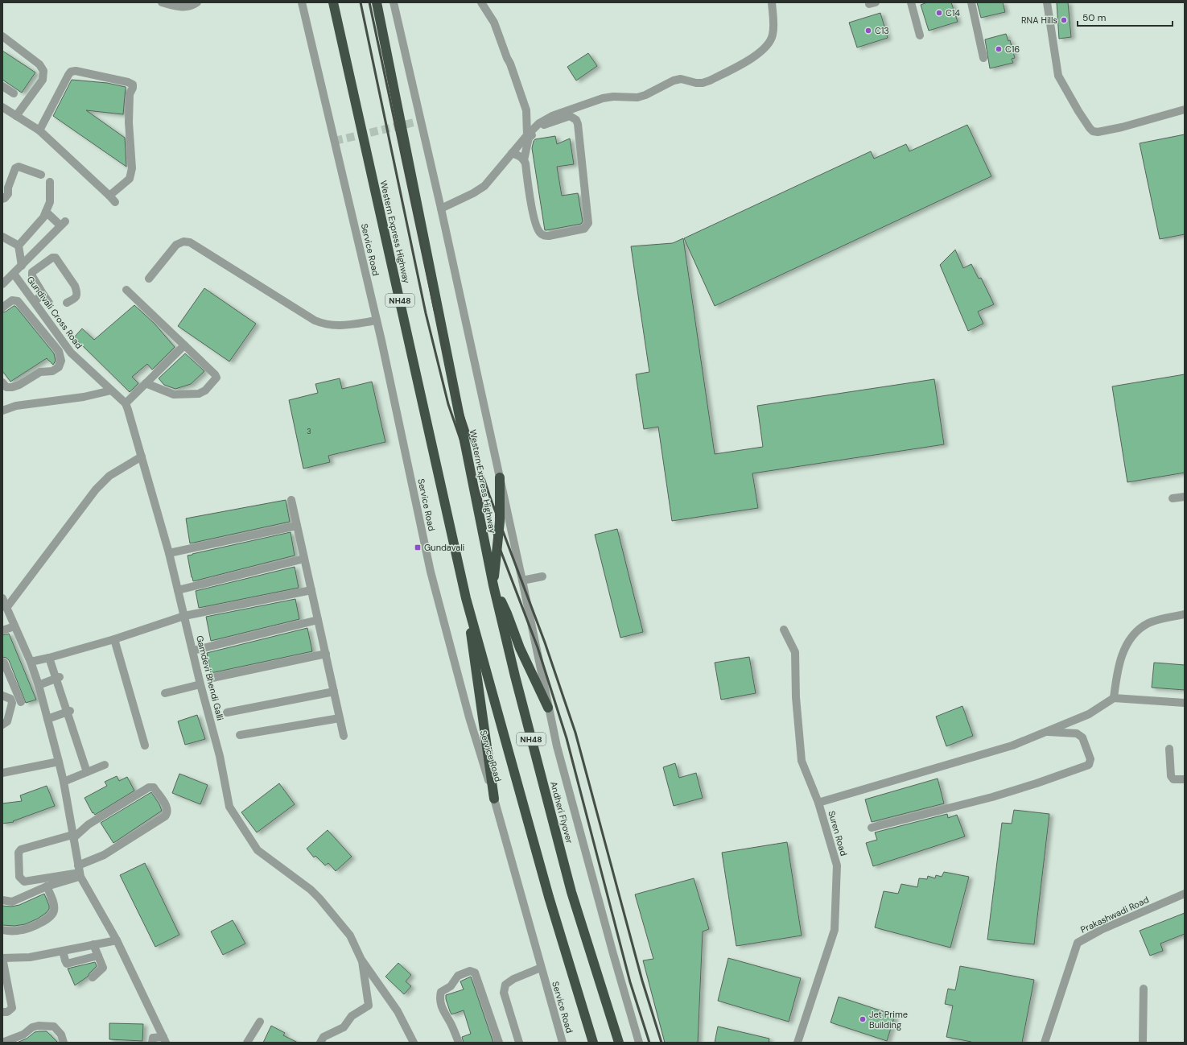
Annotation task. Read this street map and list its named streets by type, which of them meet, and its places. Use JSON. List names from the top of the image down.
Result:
{
  "streets": {
    "highway": ["Western Express Highway", "NH48", "Andheri Flyover"],
    "street": [
      "Service Road",
      "Gundivali Cross Road",
      "Gamdevi Bhendi Galli",
      "Suren Road",
      "Prakashwadi Road"
    ]
  },
  "crossings": [
    ["Western Express Highway", "NH48"],
    ["Western Express Highway", "Andheri Flyover"],
    ["Gundivali Cross Road", "Gamdevi Bhendi Galli"]
  ],
  "places": {
    "other": [
      "C14",
      "RNA Hills",
      "C13",
      "C16",
      "Jet Prime Building"
    ],
    "transit": ["Gundavali"]
  },
  "house_numbers": ["3"],
  "scale_bar": "50 m"
}
